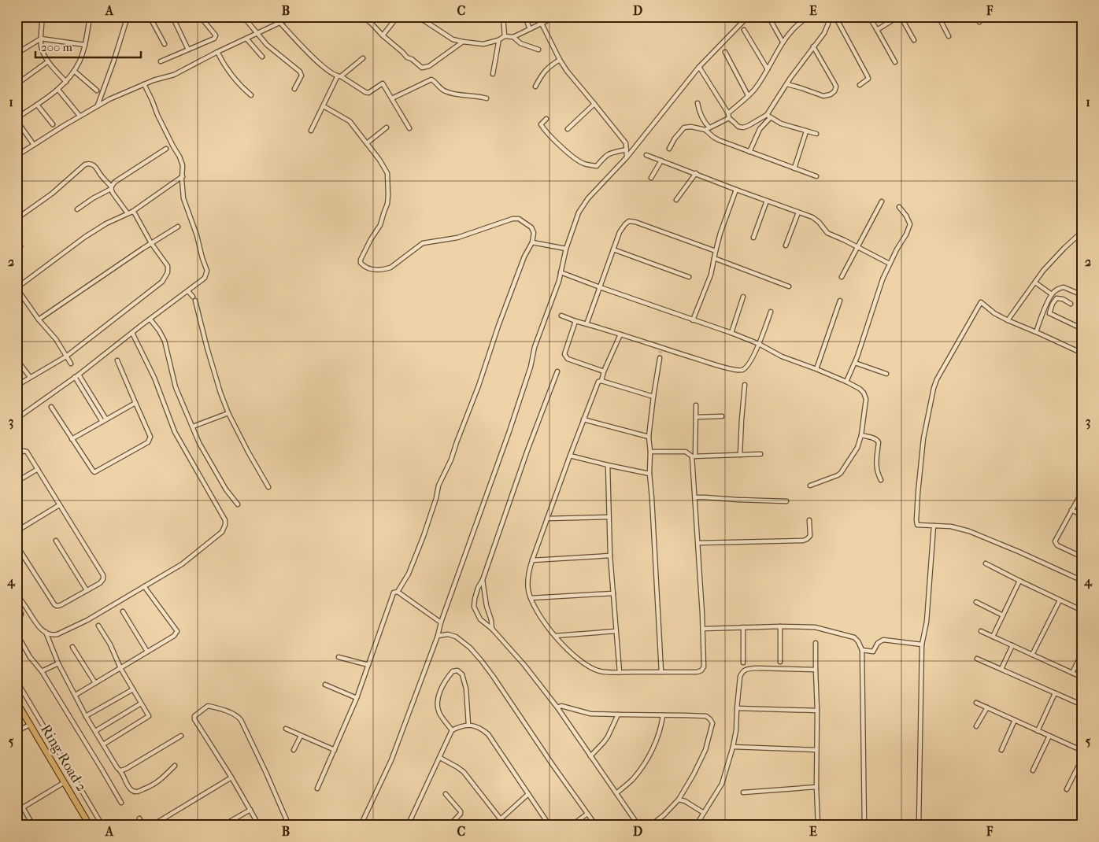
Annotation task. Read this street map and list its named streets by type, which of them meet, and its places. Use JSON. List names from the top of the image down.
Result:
{
  "streets": {
    "main road": ["Ring Road 2"]
  },
  "scale_bar": "200 m",
  "grid": {
    "columns": [
      "A",
      "B",
      "C",
      "D",
      "E",
      "F"
    ],
    "rows": [
      "1",
      "2",
      "3",
      "4",
      "5"
    ]
  }
}
